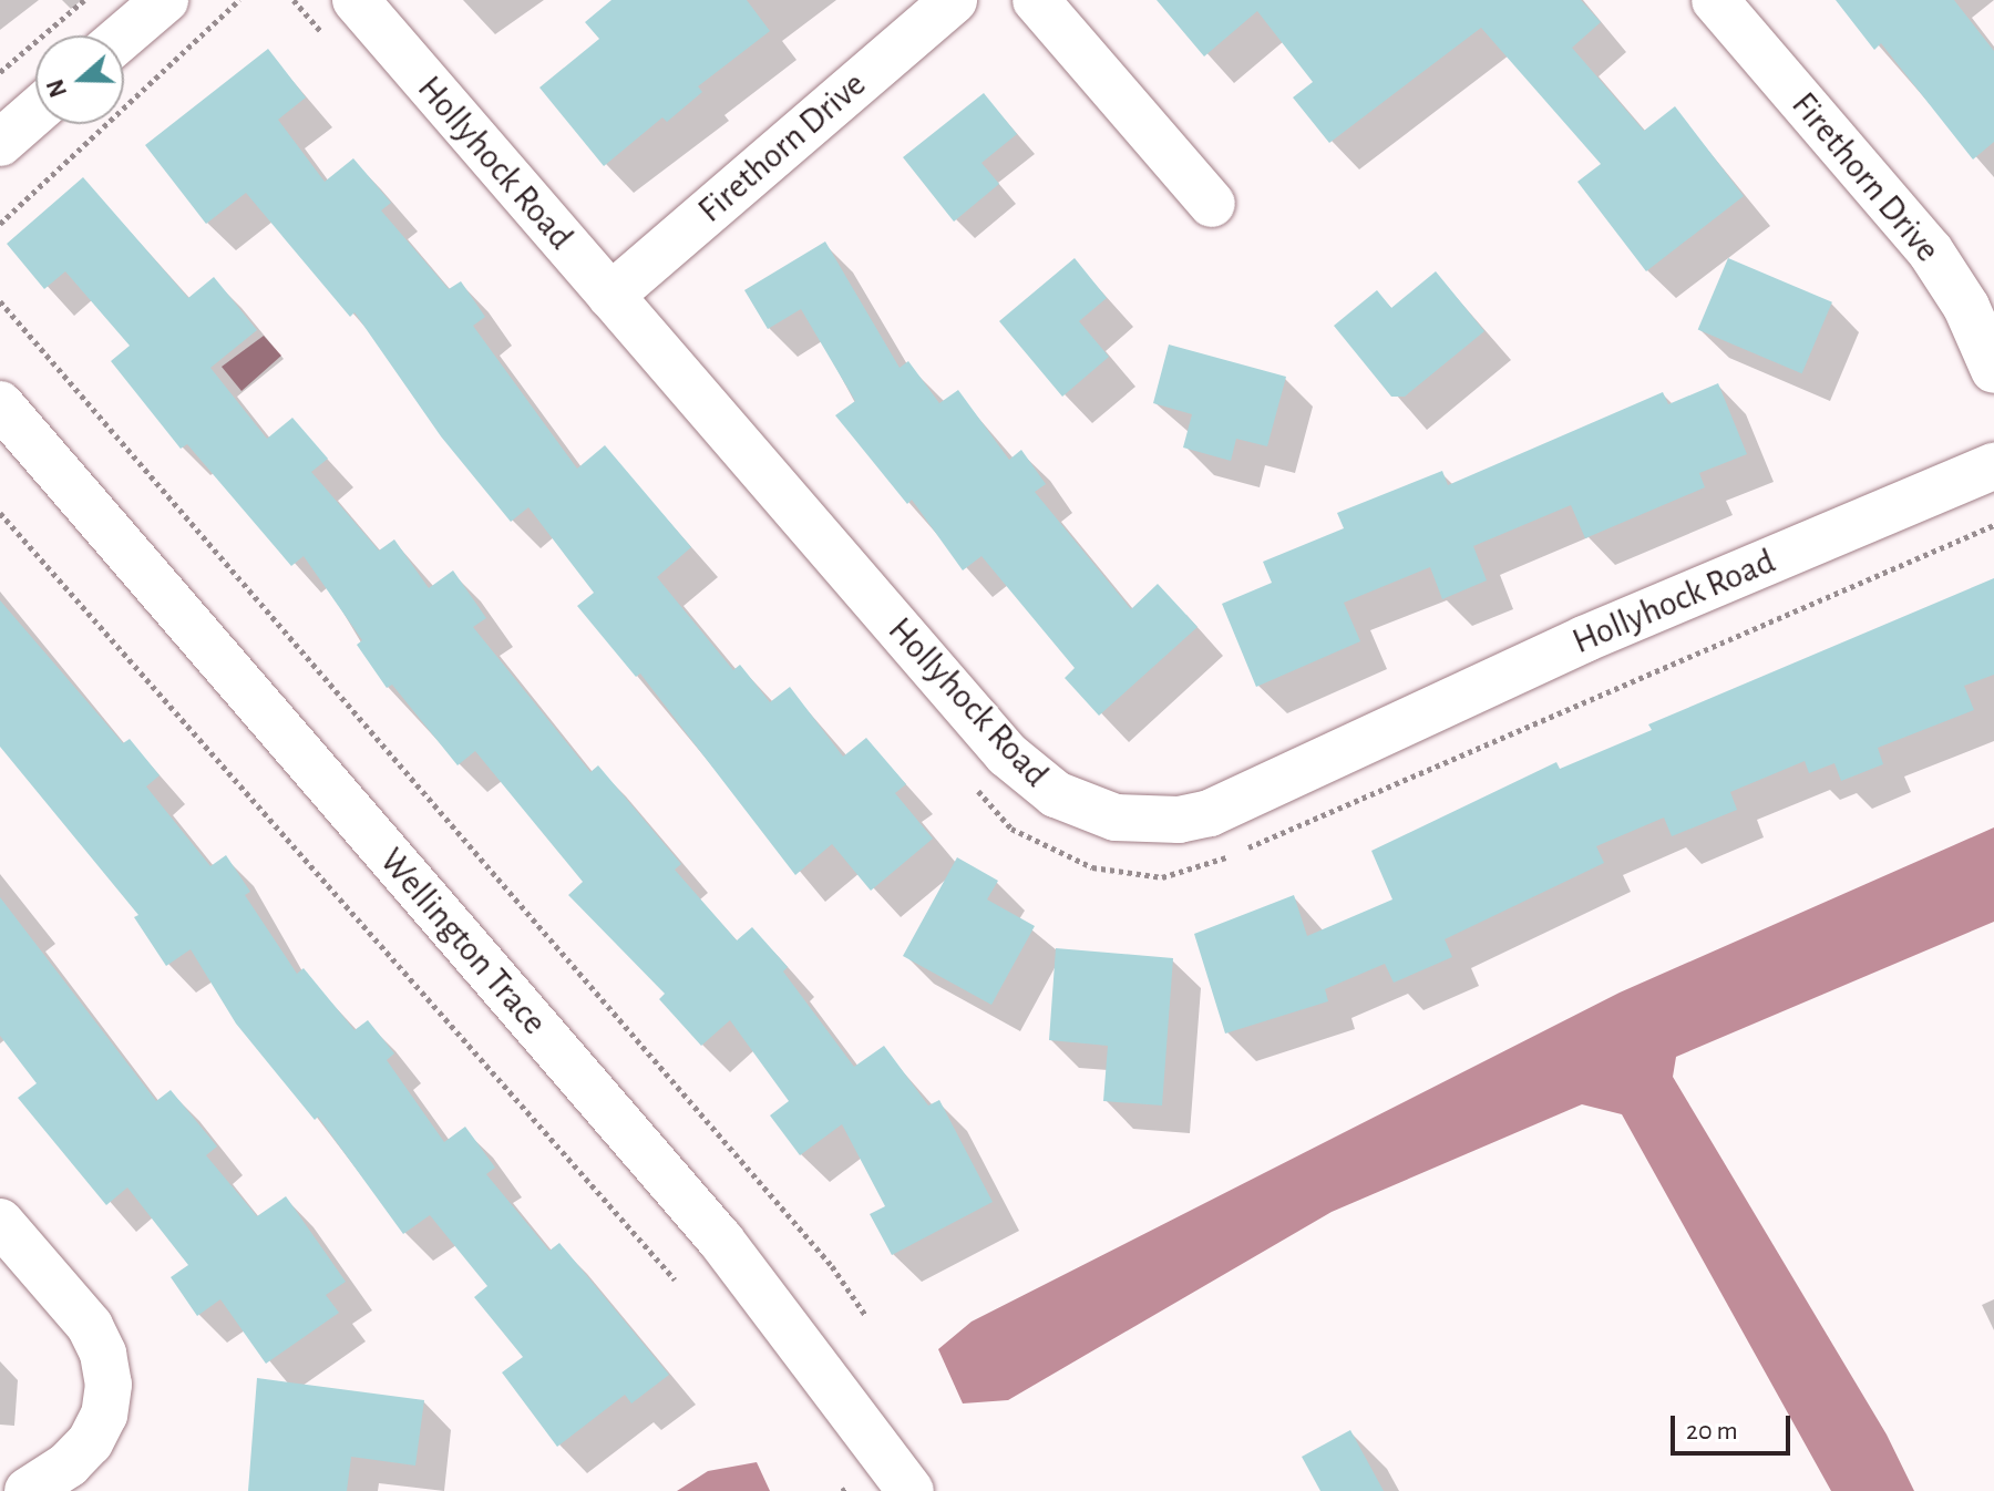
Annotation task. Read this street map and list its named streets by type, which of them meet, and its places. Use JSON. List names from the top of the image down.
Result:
{
  "streets": {
    "street": ["Firethorn Drive", "Hollyhock Road", "Wellington Trace"]
  },
  "crossings": [
    ["Firethorn Drive", "Hollyhock Road"]
  ],
  "scale_bar": "20 m",
  "north": "left"
}
